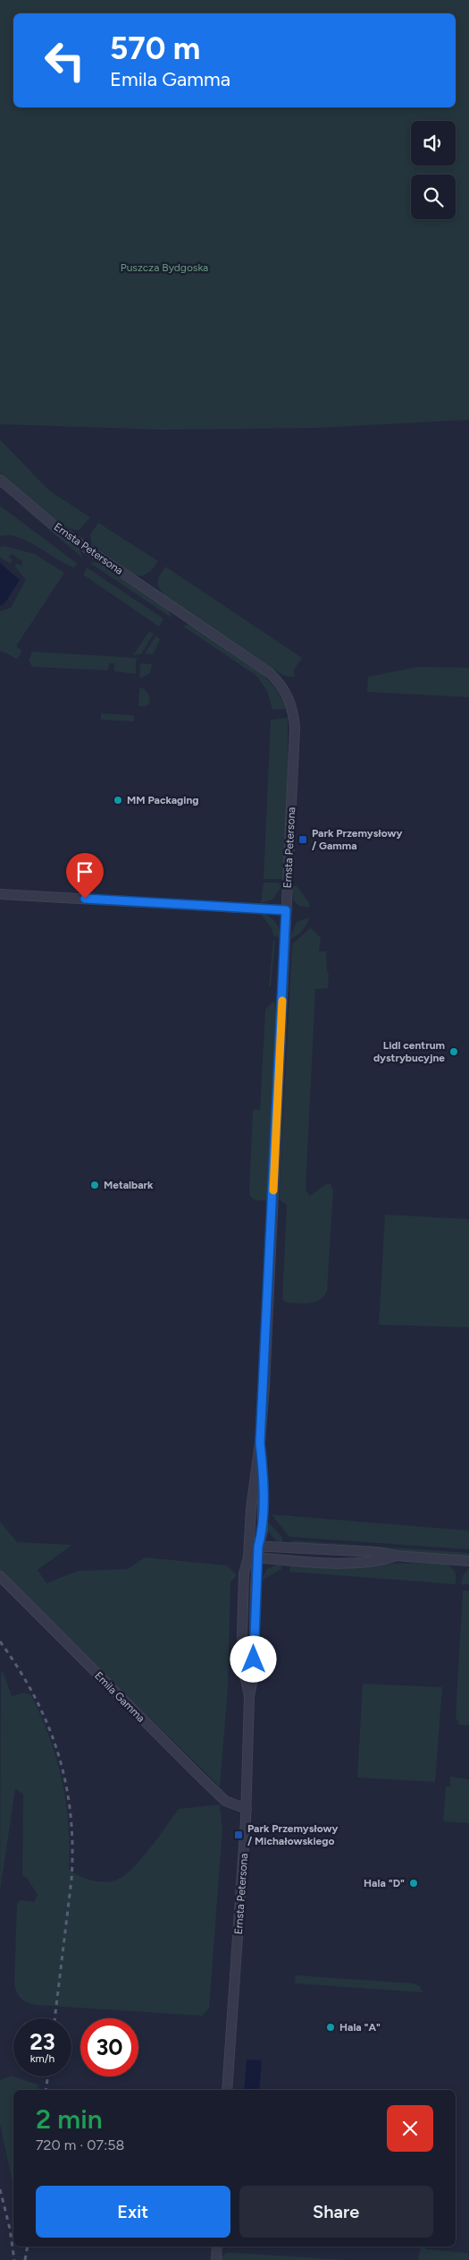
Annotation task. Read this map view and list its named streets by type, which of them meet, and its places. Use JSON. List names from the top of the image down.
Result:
{
  "streets": {
    "street": ["Ernsta Petersona", "Emila Gamma"]
  },
  "crossings": [
    ["Ernsta Petersona", "Emila Gamma"]
  ],
  "parks": ["Puszcza Bydgoska"],
  "places": {
    "other": [
      "MM Packaging",
      "Lidl centrum dystrybucyjne",
      "Metalbark",
      "Hala \"D\"",
      "Hala \"A\""
    ],
    "transit": ["Park Przemysłowy / Gamma", "Park Przemysłowy / Michałowskiego"]
  },
  "page": {
    "turn": ["570 m", "Emila Gamma"],
    "speed": "23 km/h",
    "limit": "30",
    "heading": ["2 min", "720 m · 07:58"],
    "buttons": ["Exit", "Share"]
  }
}
